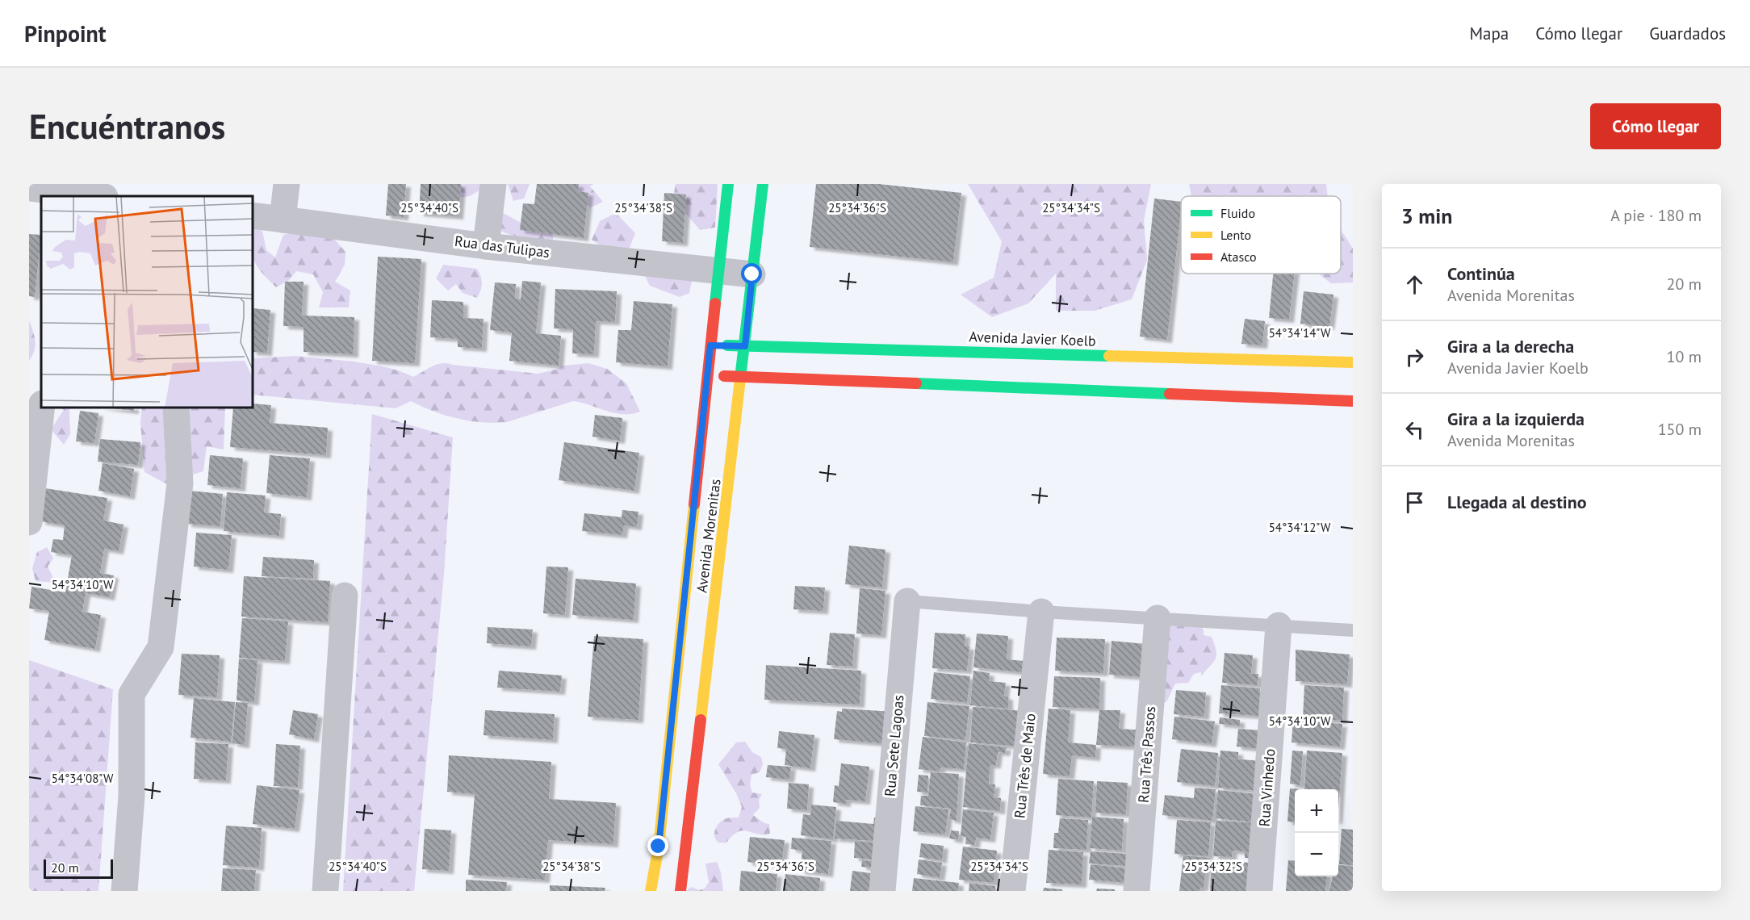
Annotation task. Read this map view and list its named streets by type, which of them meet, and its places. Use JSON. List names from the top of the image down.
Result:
{
  "streets": {
    "main road": ["Avenida Javier Koelb", "Avenida Morenitas"],
    "street": [
      "Rua das Tulipas",
      "Rua Sete Lagoas",
      "Rua Três Passos",
      "Rua Três de Maio",
      "Rua Vinhedo"
    ]
  },
  "crossings": [
    ["Rua das Tulipas", "Avenida Morenitas"],
    ["Avenida Javier Koelb", "Avenida Morenitas"]
  ],
  "legend": ["Fluido", "Lento", "Atasco"],
  "scale_bar": "20 m",
  "page": {
    "header": "Pinpoint",
    "nav": ["Mapa", "Cómo llegar", "Guardados"],
    "buttons": "Cómo llegar",
    "title": "Encuéntranos",
    "heading": ["3 min", "A pie · 180 m"],
    "list": [
      ["Continúa", "Avenida Morenitas", "20 m"],
      ["Gira a la derecha", "Avenida Javier Koelb", "10 m"],
      ["Gira a la izquierda", "Avenida Morenitas", "150 m"],
      "Llegada al destino"
    ],
    "map_buttons": ["+", "−"],
    "scale": "20 m"
  },
  "coordinates": [
    "25°34'40\"S",
    "25°34'38\"S",
    "25°34'36\"S",
    "25°34'34\"S",
    "54°34'14\"W",
    "54°34'12\"W",
    "54°34'10\"W",
    "54°34'08\"W",
    "25°34'32\"S"
  ]
}
